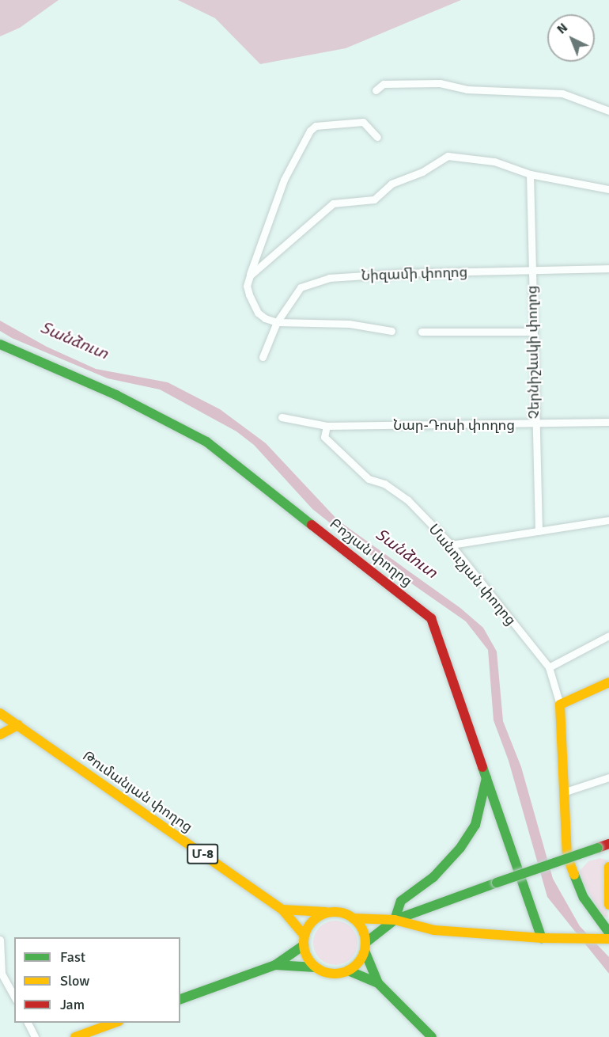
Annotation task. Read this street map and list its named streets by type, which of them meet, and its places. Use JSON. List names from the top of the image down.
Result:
{
  "streets": {
    "main road": ["Բոշյան փողոց", "Թումանյան փողոց", "Մ-8"],
    "street": [
      "Նիզամի փողոց",
      "Չերնիշևսկի փողոց",
      "Նար-Դոսի փողոց",
      "Մանուշյան փողոց"
    ]
  },
  "crossings": [
    ["Նիզամի փողոց", "Չերնիշևսկի փողոց"],
    ["Չերնիշևսկի փողոց", "Նար-Դոսի փողոց"],
    ["Նար-Դոսի փողոց", "Մանուշյան փողոց"],
    ["Թումանյան փողոց", "Մ-8"]
  ],
  "water": ["Տանձուտ"],
  "legend": ["Fast", "Slow", "Jam"],
  "north": "top left"
}
